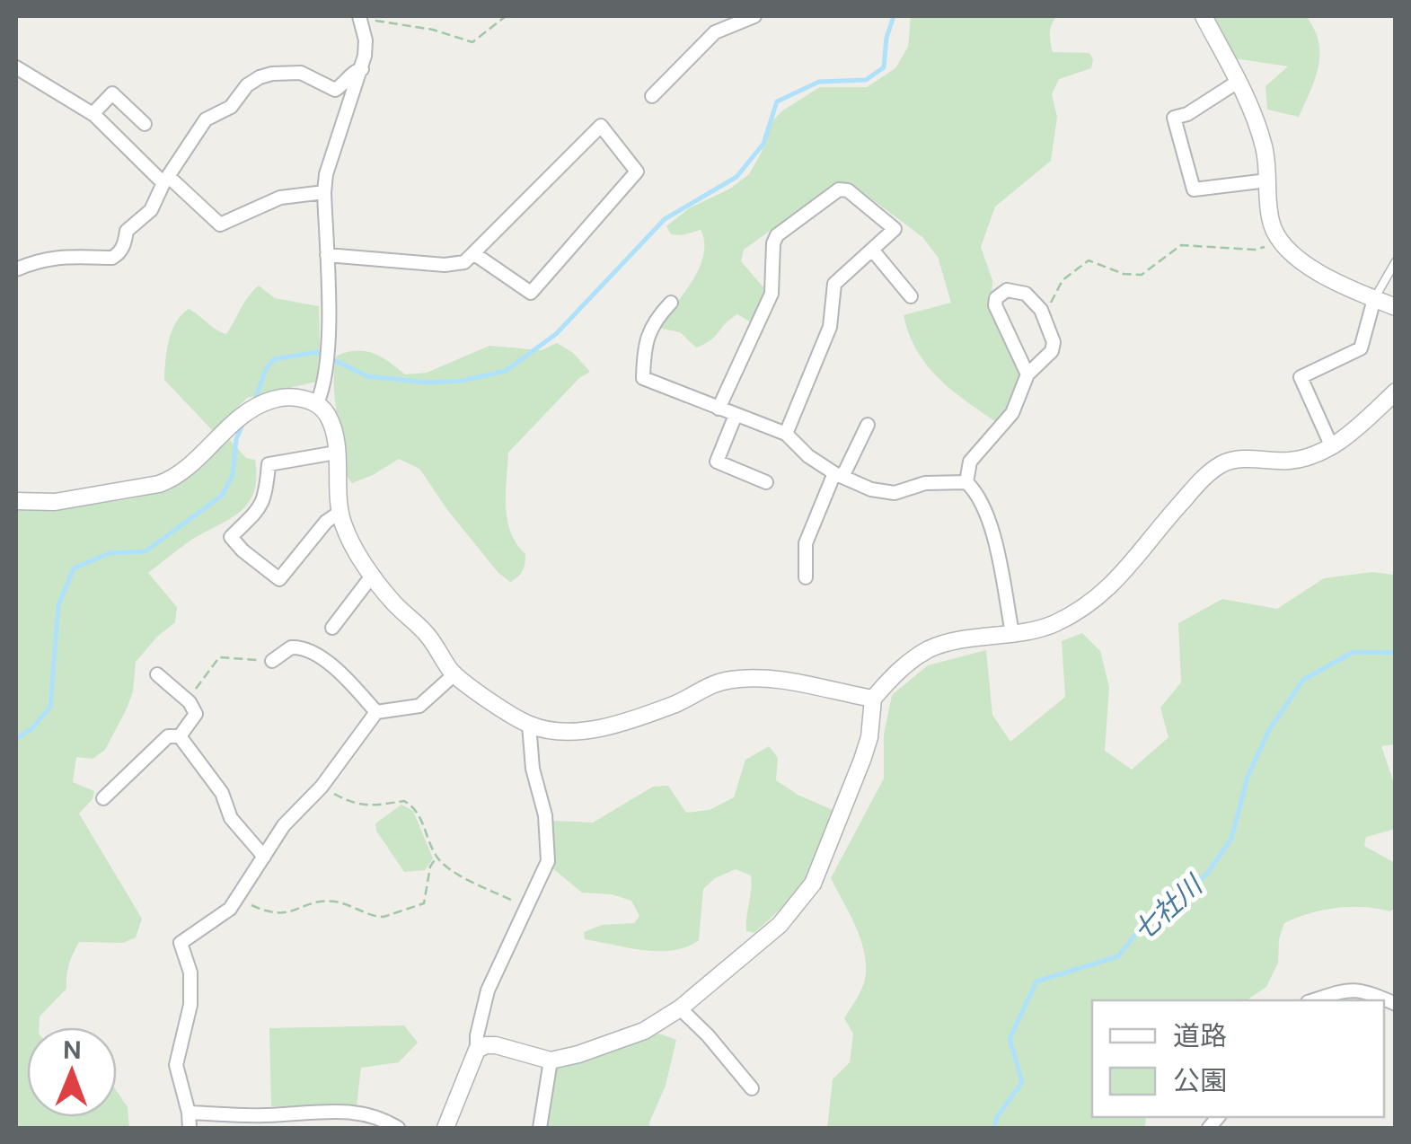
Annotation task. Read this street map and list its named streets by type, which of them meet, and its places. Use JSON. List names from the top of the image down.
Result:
{
  "water": ["七社川"],
  "legend": ["道路", "公園"],
  "north": "top"
}
